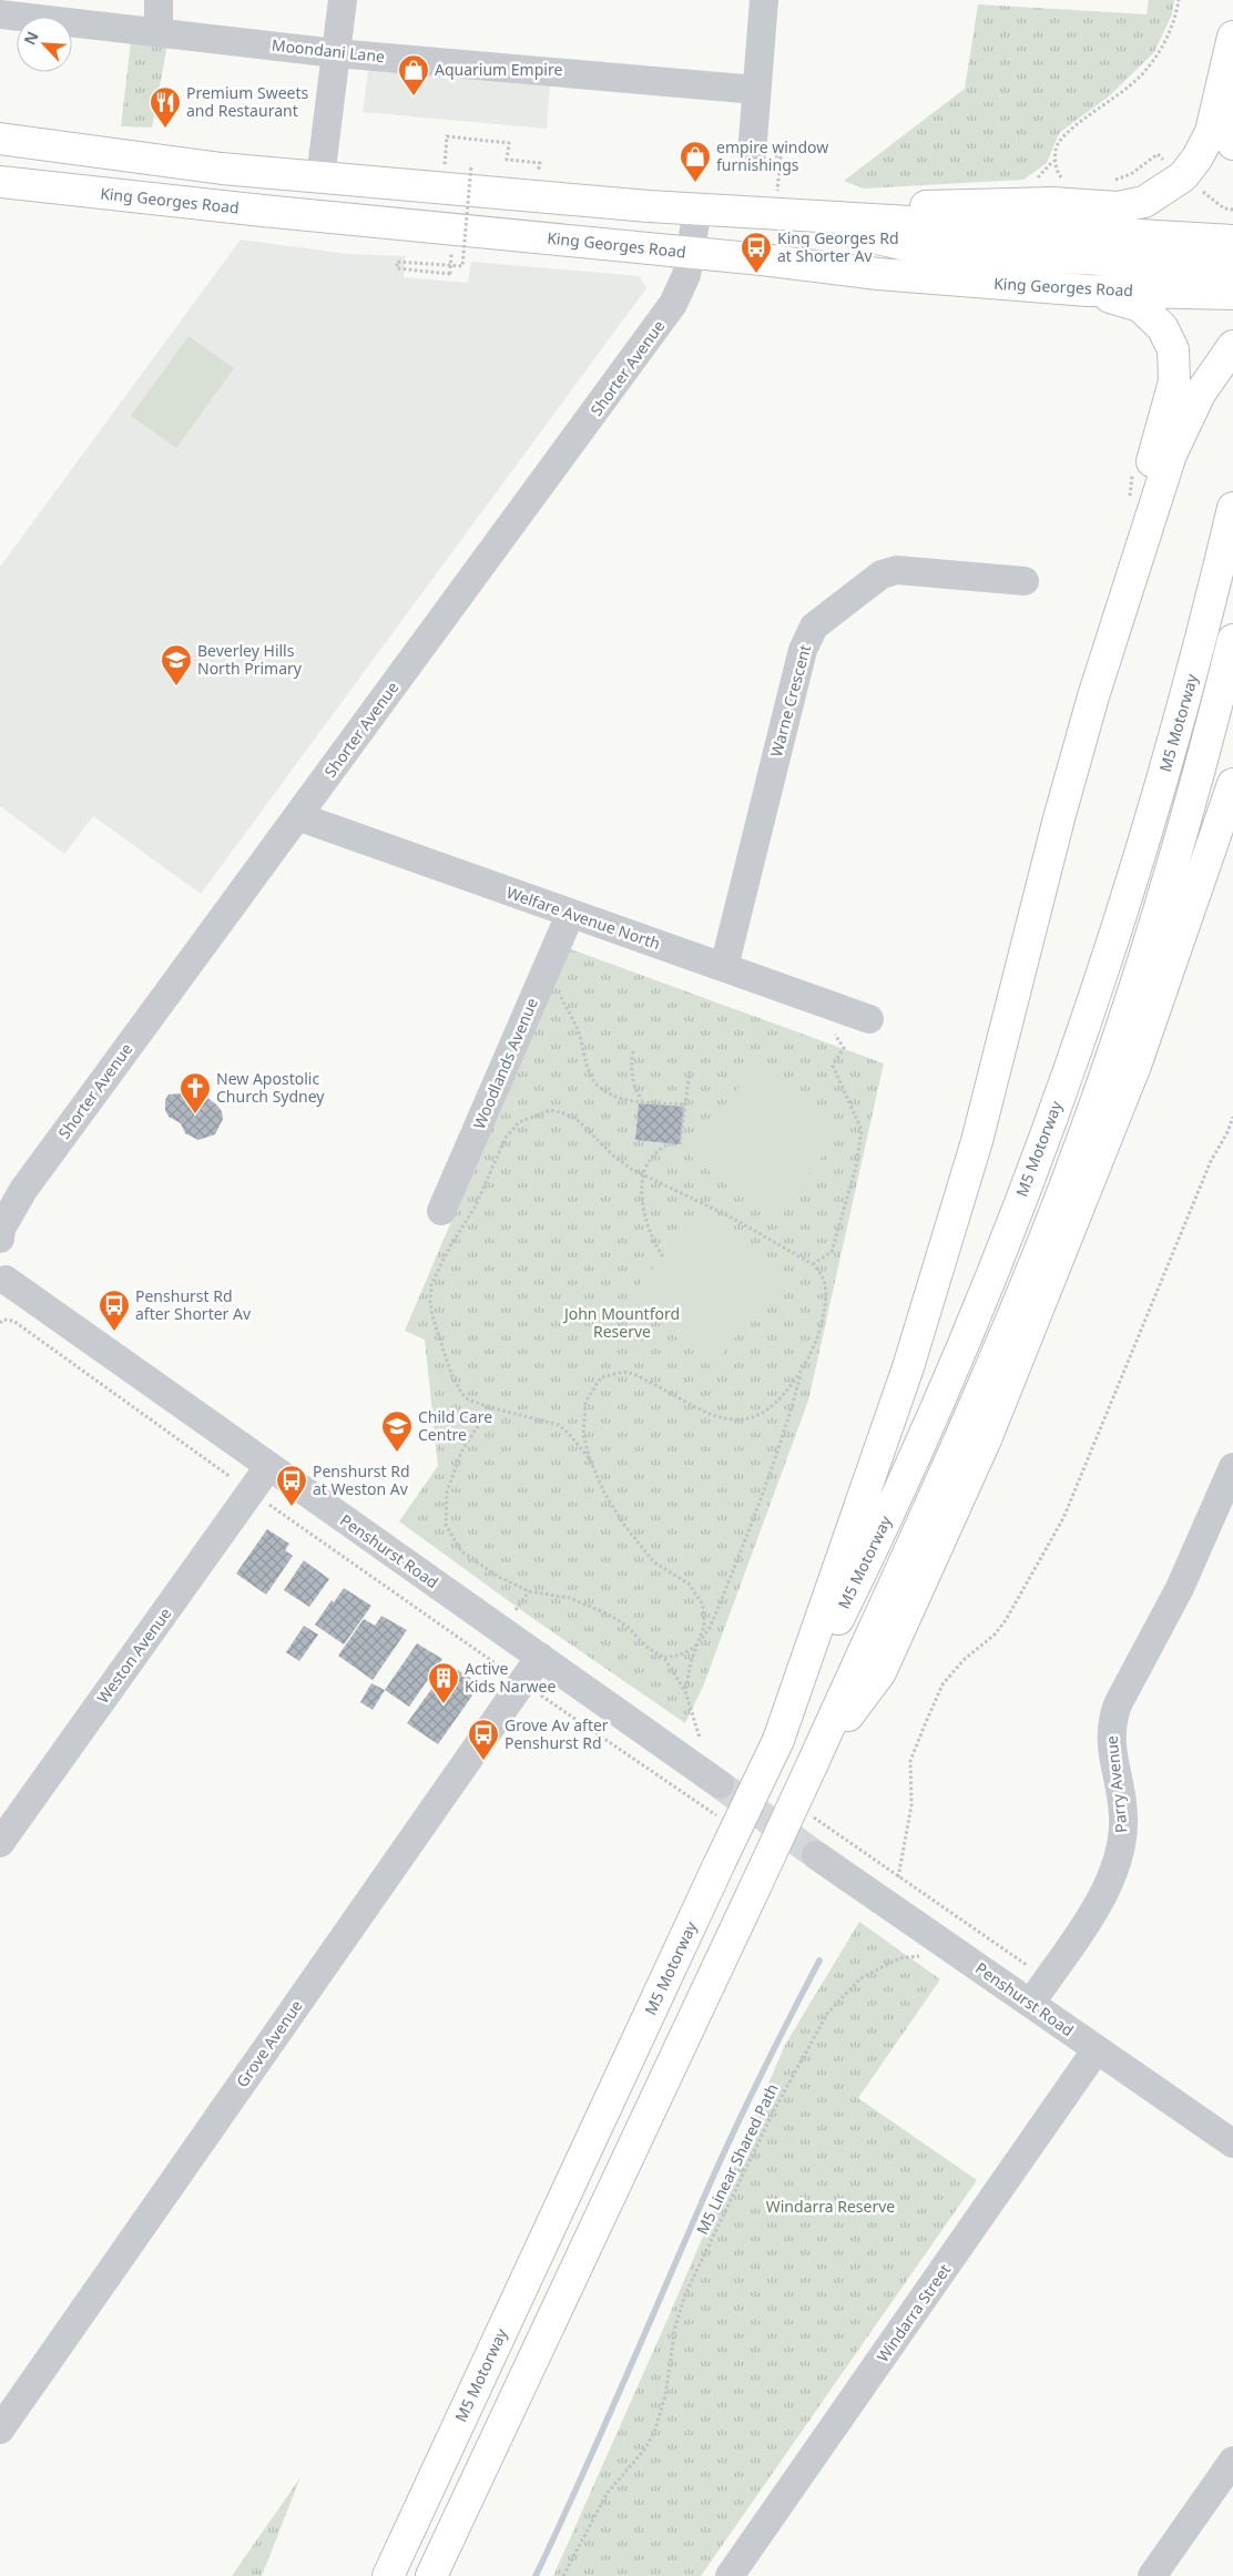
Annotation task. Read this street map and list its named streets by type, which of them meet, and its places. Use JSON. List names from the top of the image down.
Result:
{
  "streets": {
    "highway": ["King Georges Road", "M5 Motorway"],
    "street": [
      "Moondani Lane",
      "Shorter Avenue",
      "Warne Crescent",
      "Welfare Avenue North",
      "Woodlands Avenue",
      "Penshurst Road",
      "Weston Avenue",
      "Parry Avenue",
      "Grove Avenue",
      "Windarra Street"
    ],
    "path": ["M5 Linear Shared Path"]
  },
  "crossings": [
    ["King Georges Road", "Shorter Avenue"],
    ["Shorter Avenue", "Welfare Avenue North"],
    ["Warne Crescent", "Welfare Avenue North"],
    ["Welfare Avenue North", "Woodlands Avenue"],
    ["Penshurst Road", "Weston Avenue"],
    ["Penshurst Road", "Parry Avenue"],
    ["Penshurst Road", "Grove Avenue"],
    ["Penshurst Road", "Windarra Street"]
  ],
  "parks": ["John Mountford Reserve", "Windarra Reserve"],
  "places": {
    "shop": ["Aquarium Empire", "empire window furnishings"],
    "restaurant": ["Premium Sweets and Restaurant"],
    "bus stop": [
      "King Georges Rd at Shorter Av",
      "Penshurst Rd after Shorter Av",
      "Penshurst Rd at Weston Av",
      "Grove Av after Penshurst Rd"
    ],
    "school or university": ["Beverley Hills North Primary", "Child Care Centre"],
    "church": ["New Apostolic Church Sydney"],
    "building": ["Active Kids Narwee"]
  },
  "north": "top left"
}
